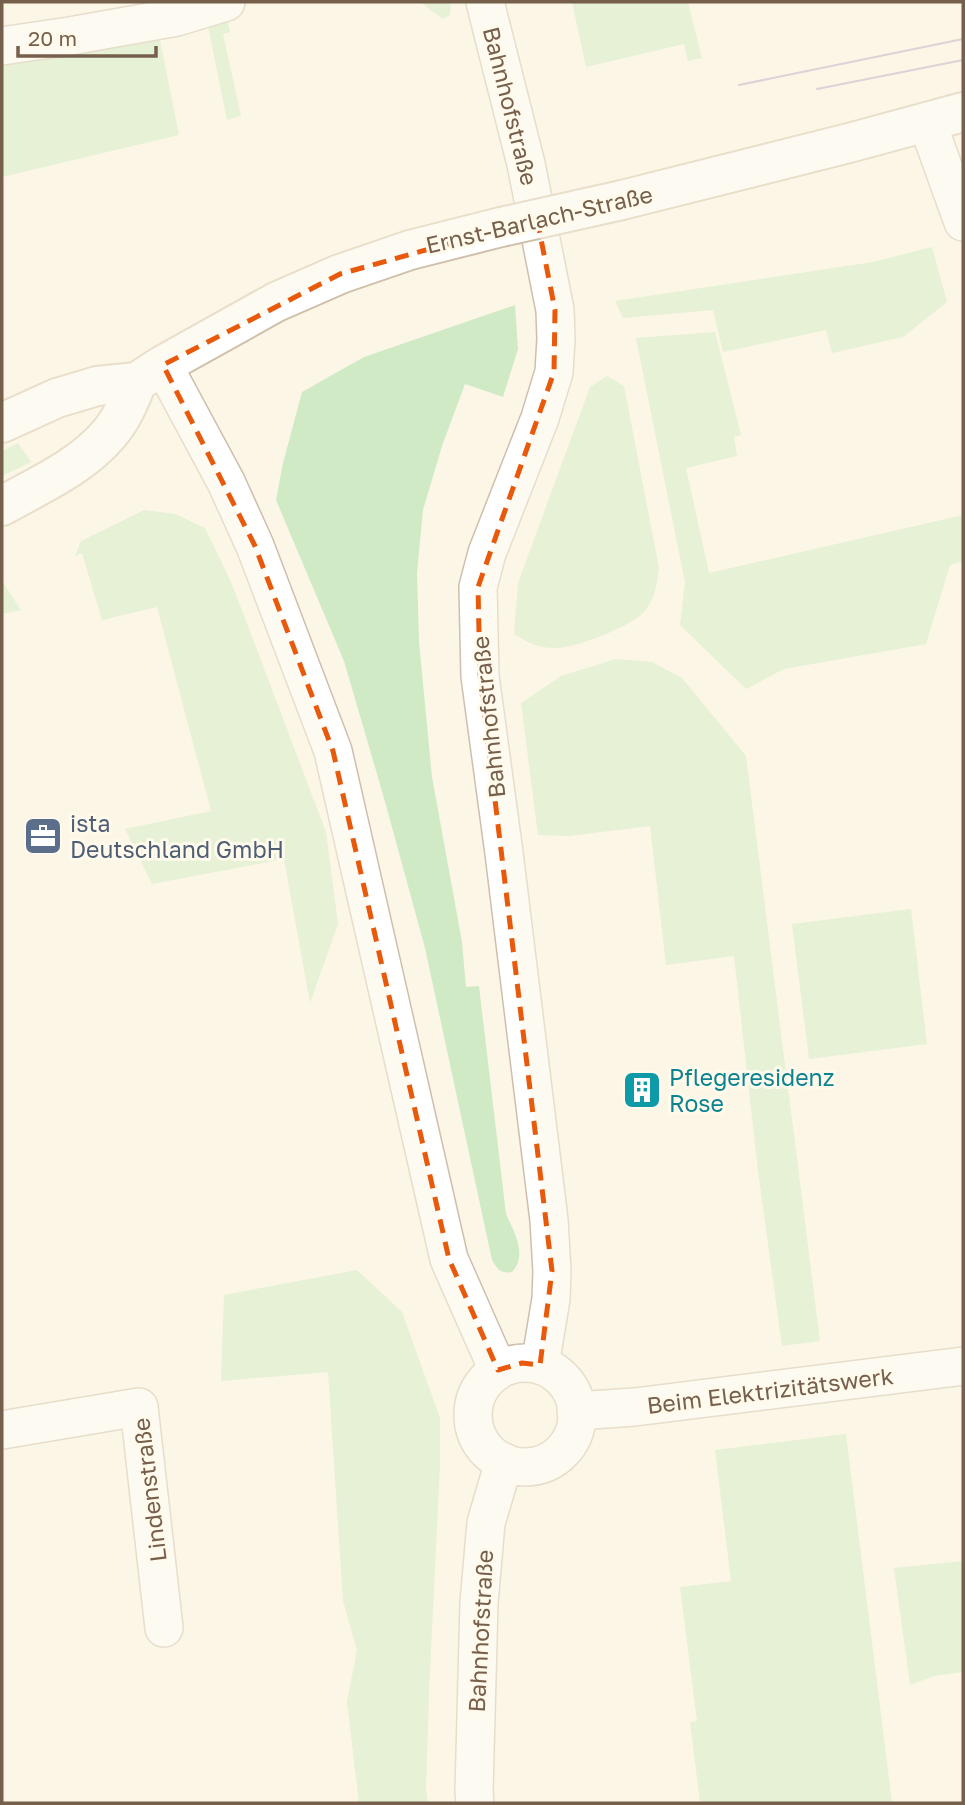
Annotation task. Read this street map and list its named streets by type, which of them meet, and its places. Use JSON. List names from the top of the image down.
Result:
{
  "streets": {
    "main road": ["Ernst-Barlach-Straße"],
    "street": ["Bahnhofstraße", "Beim Elektrizitätswerk", "Lindenstraße"]
  },
  "crossings": [
    ["Bahnhofstraße", "Beim Elektrizitätswerk"]
  ],
  "places": {
    "office": ["ista Deutschland GmbH"],
    "building": ["Pflegeresidenz Rose"]
  },
  "scale_bar": "20 m"
}
